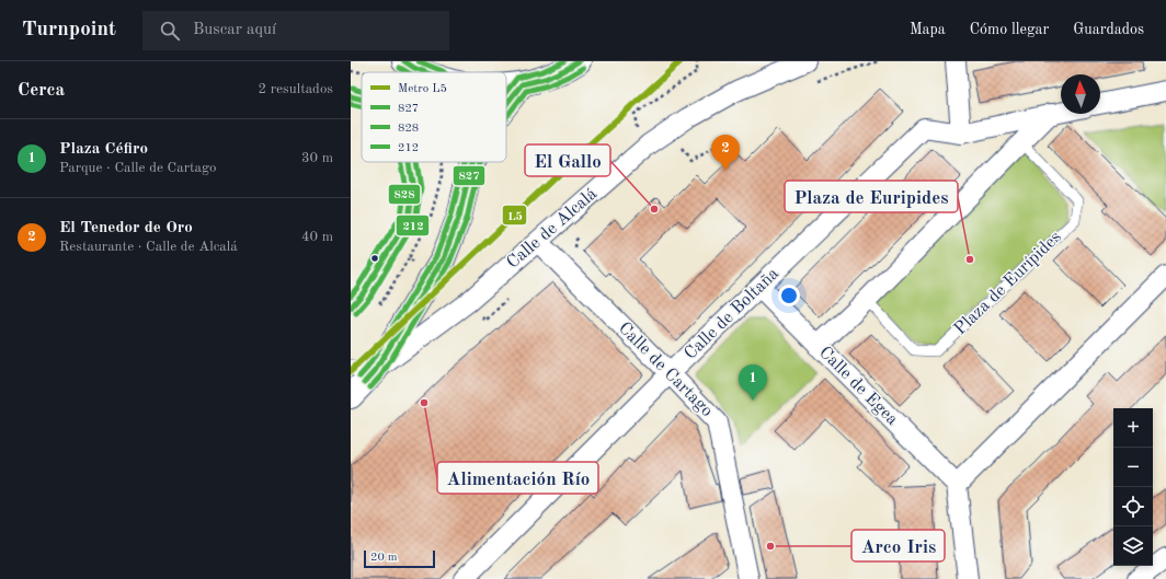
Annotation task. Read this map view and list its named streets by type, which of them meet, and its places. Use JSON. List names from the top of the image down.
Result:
{
  "streets": {
    "main road": ["Calle de Alcalá"],
    "street": ["Calle de Boltaña", "Calle de Cartago", "Calle de Egea"],
    "lane": ["Plaza de Eurípides"]
  },
  "crossings": [
    ["Calle de Alcalá", "Calle de Cartago"],
    ["Calle de Boltaña", "Calle de Cartago"],
    ["Calle de Boltaña", "Calle de Egea"]
  ],
  "places": [
    "El Gallo",
    "Plaza de Euripides",
    "Alimentación Río",
    "Arco Iris"
  ],
  "lines": [
    "metro line L5",
    "transit line 827",
    "transit line 212",
    "transit line 828"
  ],
  "legend": [
    "Metro L5",
    "827",
    "828",
    "212"
  ],
  "scale_bar": "20 m",
  "north": "top",
  "page": {
    "header": "Turnpoint",
    "search": "Buscar aquí",
    "nav": ["Mapa", "Cómo llegar", "Guardados"],
    "heading": ["Cerca", "2 resultados"],
    "list": [
      {
        "mark": "1",
        "name": "Plaza Céfiro",
        "note": "Parque · Calle de Cartago",
        "value": "30 m"
      },
      {
        "mark": "2",
        "name": "El Tenedor de Oro",
        "note": "Restaurante · Calle de Alcalá",
        "value": "40 m"
      }
    ],
    "pins": ["2", "1"],
    "map_buttons": ["+", "−"],
    "scale": "20 m"
  }
}
